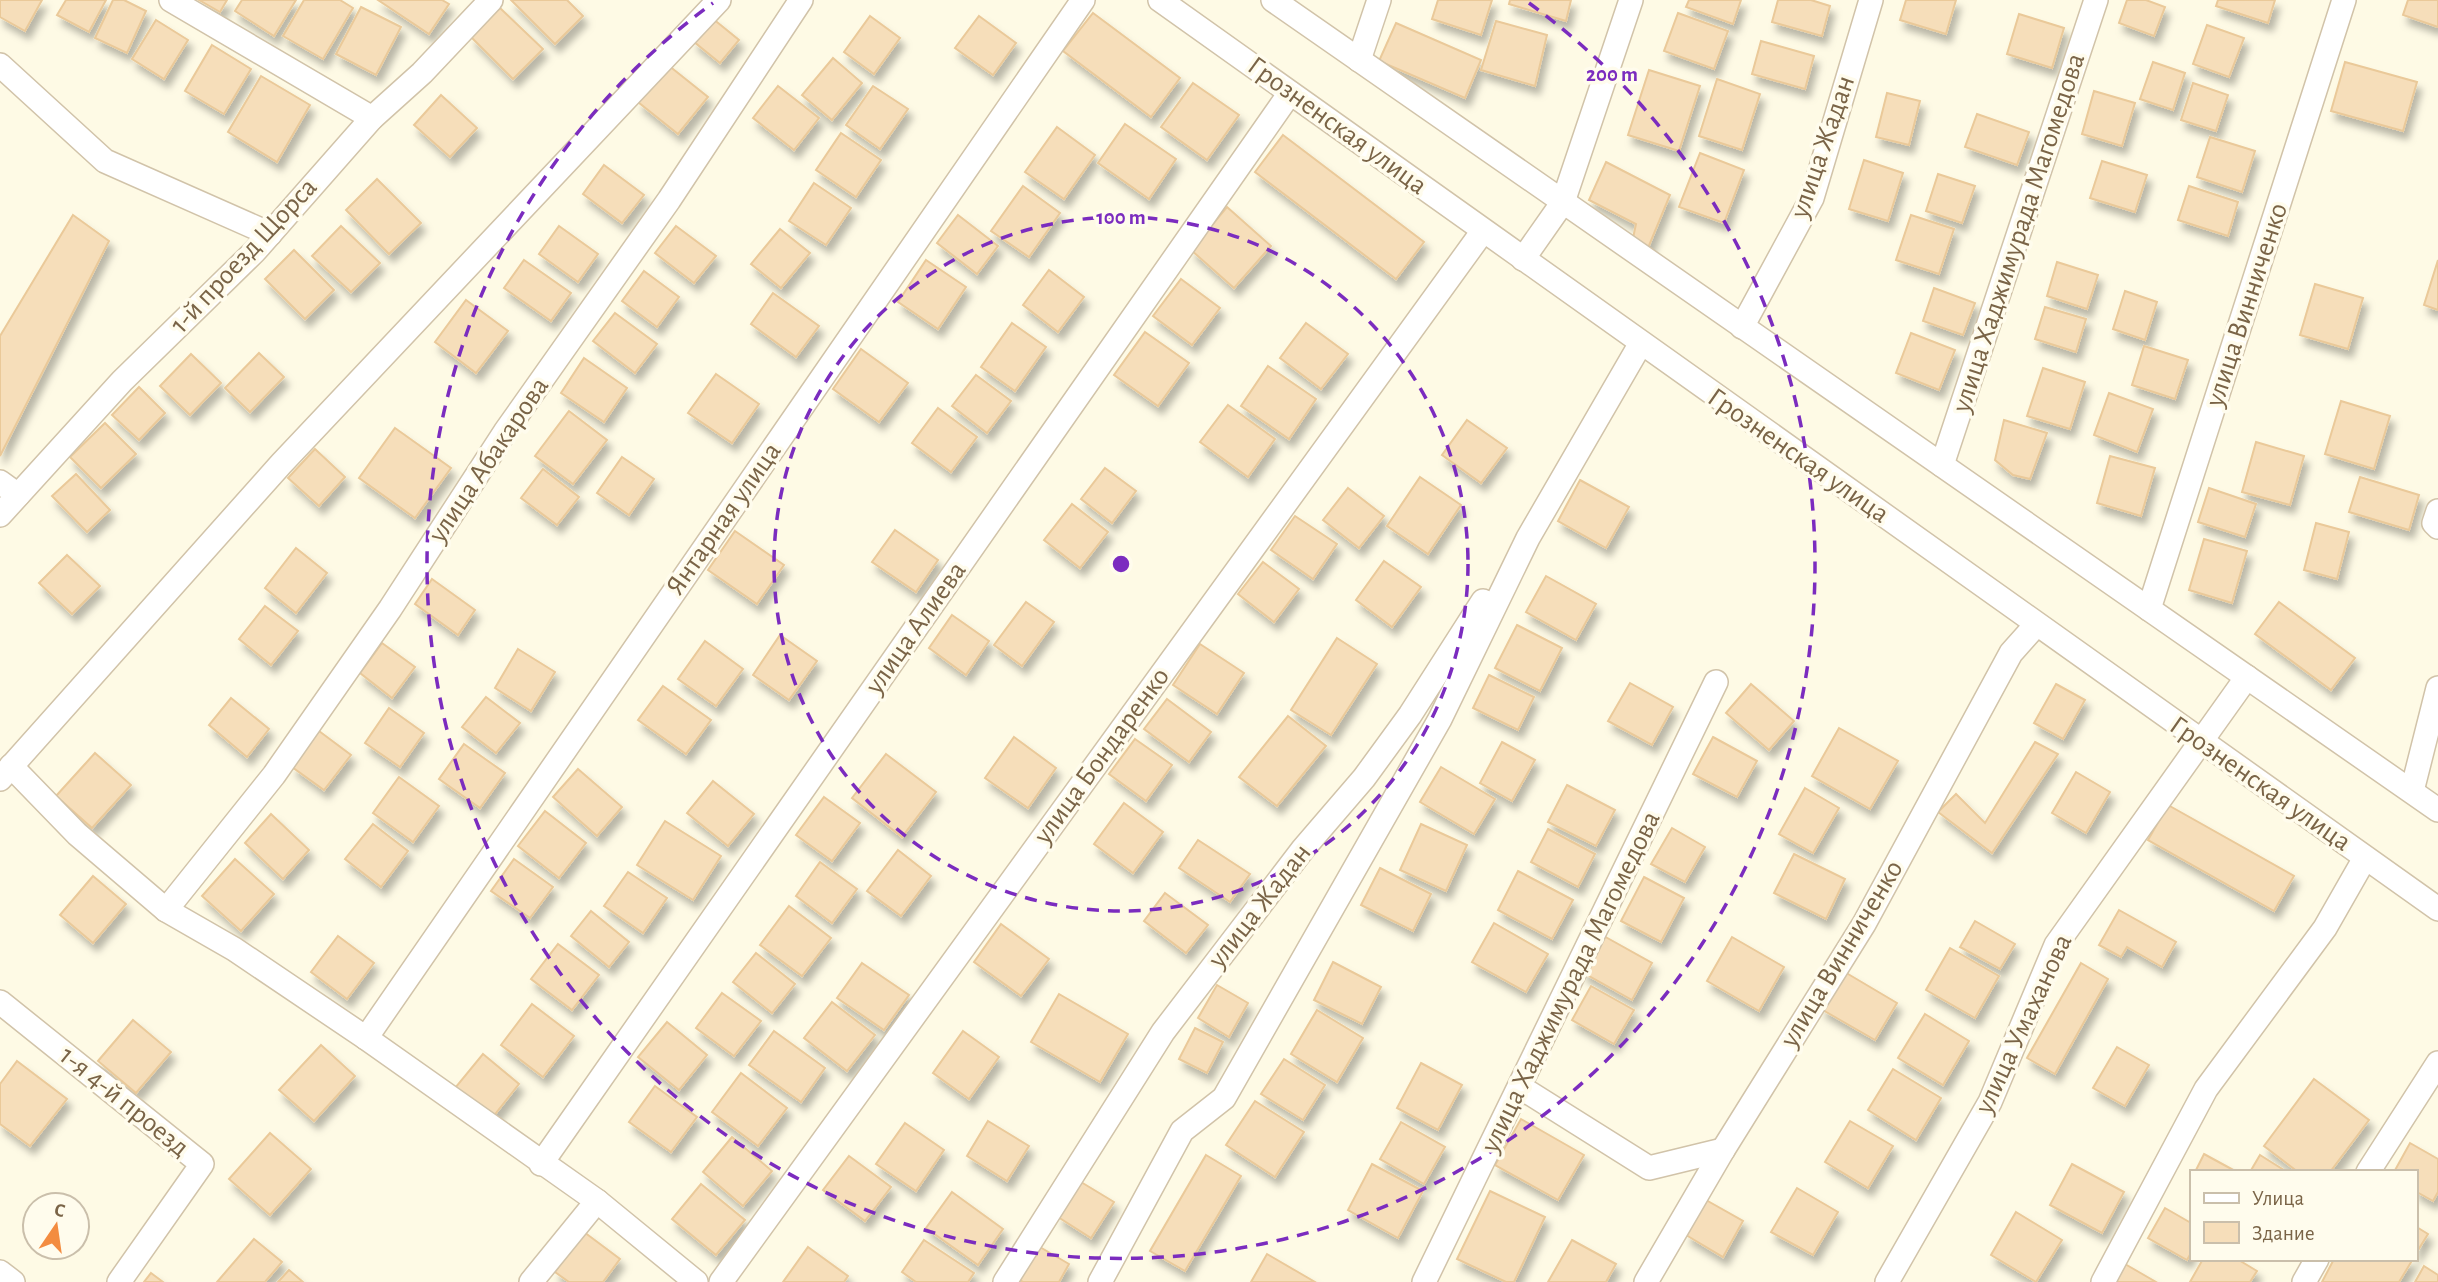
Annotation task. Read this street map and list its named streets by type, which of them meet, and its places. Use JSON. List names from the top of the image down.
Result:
{
  "streets": {
    "street": [
      "Грозненская улица",
      "улица Жадан",
      "улица Хаджимурада Магомедова",
      "1-й проезд Щорса",
      "улица Винниченко",
      "улица Абакарова",
      "Янтарная улица",
      "улица Алиева",
      "улица Бондаренко",
      "улица Умаханова",
      "1-я 4-й проезд"
    ]
  },
  "crossings": [
    ["Грозненская улица", "улица Винниченко"],
    ["Грозненская улица", "улица Алиева"],
    ["Грозненская улица", "улица Бондаренко"],
    ["Грозненская улица", "улица Умаханова"]
  ],
  "legend": ["Улица", "Здание"],
  "north": "top",
  "rings": ["200 m", "100 m"]
}
